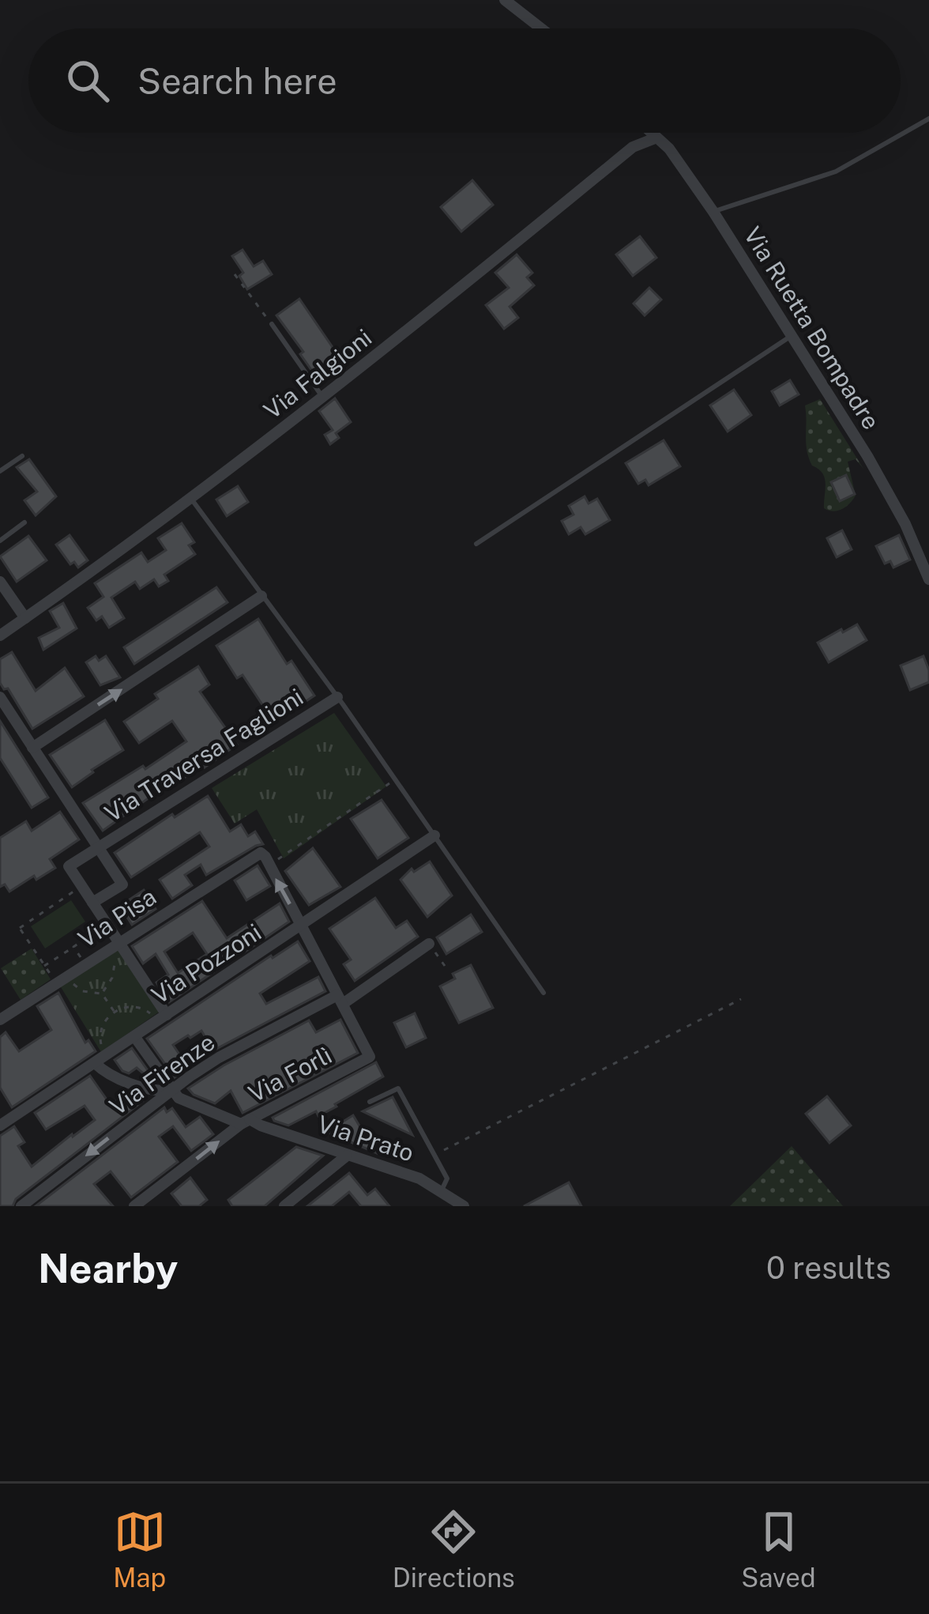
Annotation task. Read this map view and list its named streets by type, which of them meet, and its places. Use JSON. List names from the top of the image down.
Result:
{
  "streets": {
    "street": [
      "Via Ruetta Bompadre",
      "Via Falgioni",
      "Via Traversa Faglioni",
      "Via Pisa",
      "Via Pozzoni",
      "Via Firenze",
      "Via Forlì",
      "Via Prato"
    ]
  },
  "crossings": [
    ["Via Ruetta Bompadre", "Via Falgioni"],
    ["Via Pisa", "Via Forlì"],
    ["Via Pozzoni", "Via Forlì"],
    ["Via Pozzoni", "Via Prato"],
    ["Via Firenze", "Via Forlì"],
    ["Via Firenze", "Via Prato"],
    ["Via Forlì", "Via Prato"]
  ],
  "one_way": ["Via Firenze"],
  "page": {
    "search": "Search here",
    "heading": ["Nearby", "0 results"],
    "nav": ["Map", "Directions", "Saved"]
  }
}
